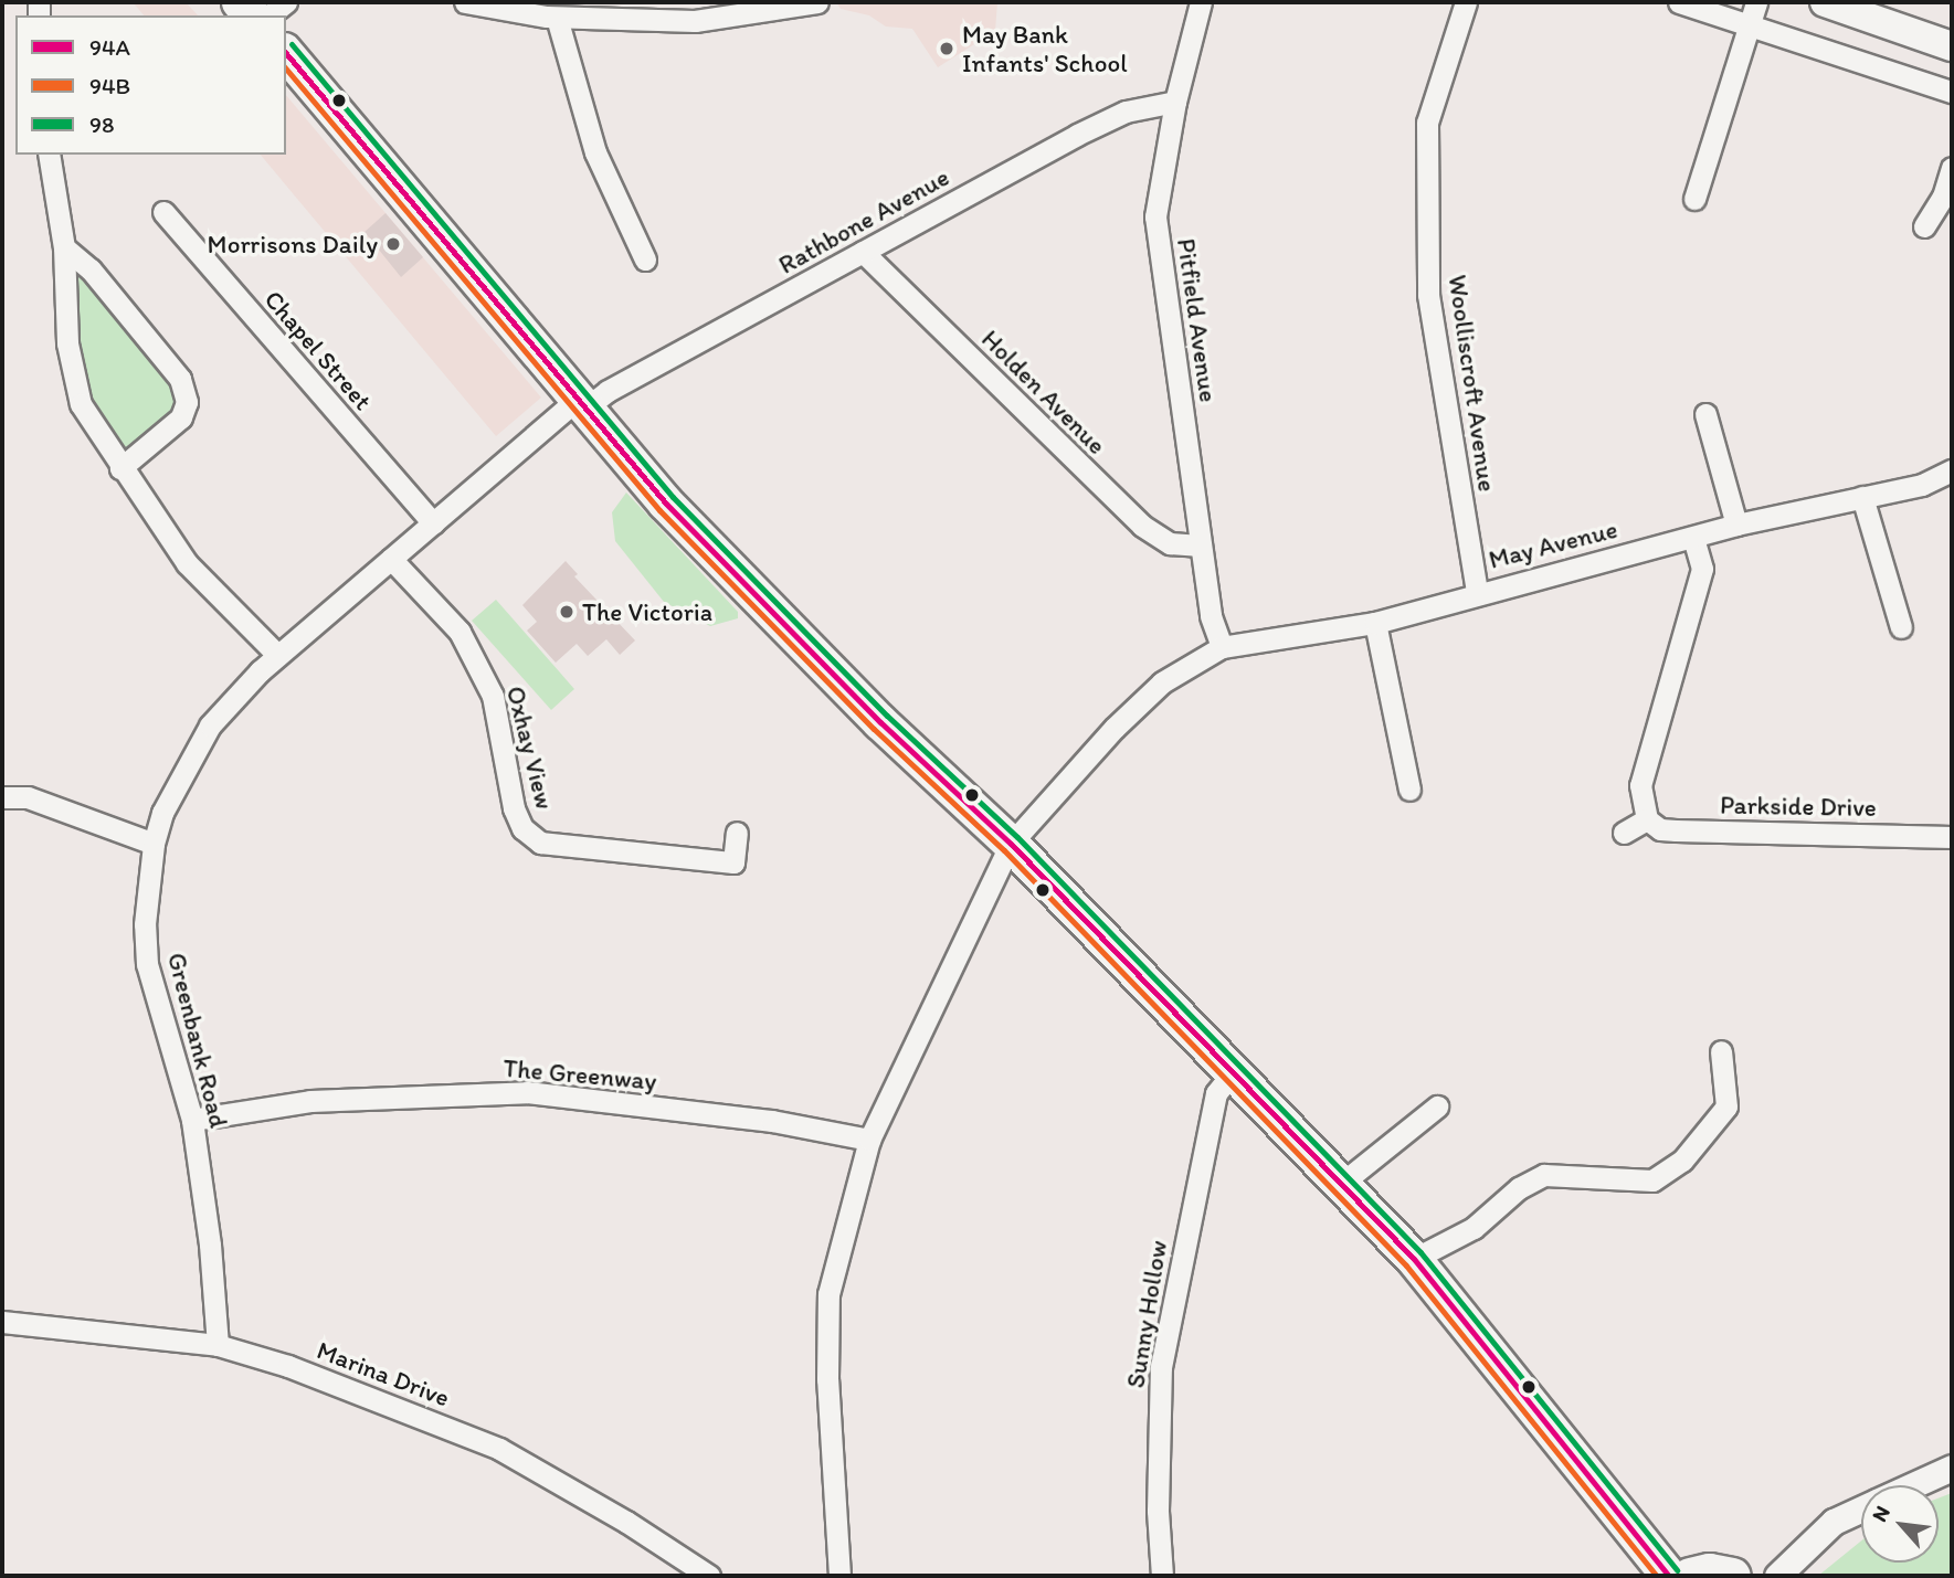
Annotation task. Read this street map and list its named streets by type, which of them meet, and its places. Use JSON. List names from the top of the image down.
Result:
{
  "streets": {
    "street": [
      "Rathbone Avenue",
      "Pitfield Avenue",
      "Chapel Street",
      "Woolliscroft Avenue",
      "Holden Avenue",
      "May Avenue",
      "Oxhay View",
      "Parkside Drive",
      "Greenbank Road",
      "The Greenway",
      "Sunny Hollow",
      "Marina Drive"
    ]
  },
  "crossings": [
    ["Rathbone Avenue", "Pitfield Avenue"],
    ["Rathbone Avenue", "Chapel Street"],
    ["Rathbone Avenue", "Holden Avenue"],
    ["Rathbone Avenue", "Greenbank Road"],
    ["Pitfield Avenue", "Holden Avenue"],
    ["Pitfield Avenue", "May Avenue"],
    ["Chapel Street", "Greenbank Road"],
    ["Woolliscroft Avenue", "May Avenue"],
    ["May Avenue", "The Greenway"],
    ["Oxhay View", "Greenbank Road"],
    ["Greenbank Road", "The Greenway"],
    ["Greenbank Road", "Marina Drive"]
  ],
  "places": ["May Bank Infants' School", "Morrisons Daily", "The Victoria"],
  "lines": ["transit line 98", "transit line 94A", "transit line 94B"],
  "legend": ["94A", "94B", "98"],
  "north": "top left"
}
